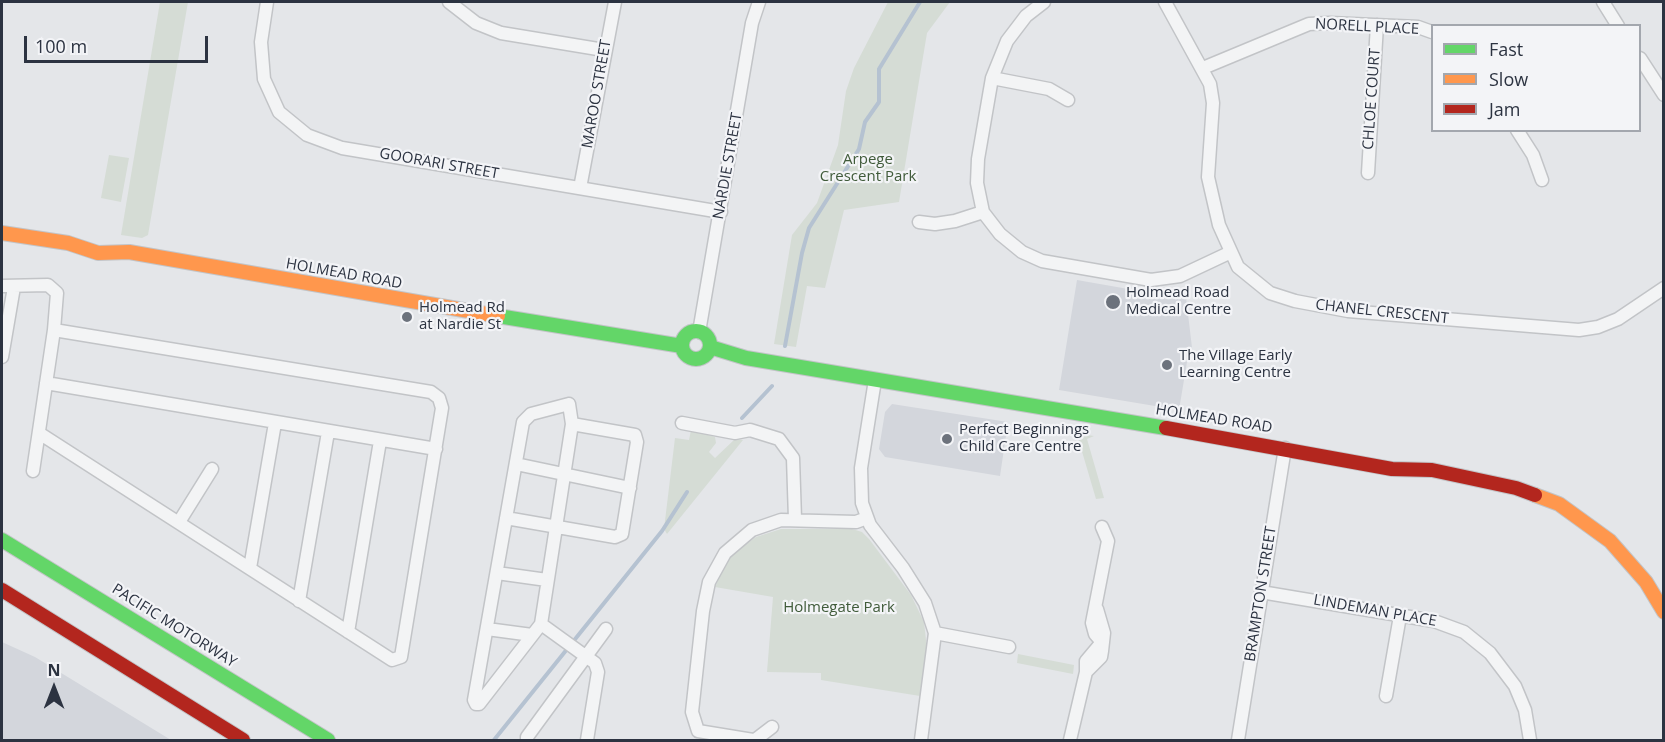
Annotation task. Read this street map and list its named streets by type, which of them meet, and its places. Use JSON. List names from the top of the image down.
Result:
{
  "streets": {
    "main road": ["HOLMEAD ROAD", "PACIFIC MOTORWAY"],
    "street": [
      "NORELL PLACE",
      "MAROO STREET",
      "CHLOE COURT",
      "GOORARI STREET",
      "NARDIE STREET",
      "CHANEL CRESCENT",
      "BRAMPTON STREET",
      "LINDEMAN PLACE"
    ]
  },
  "crossings": [
    ["NORELL PLACE", "CHLOE COURT"],
    ["NORELL PLACE", "CHANEL CRESCENT"],
    ["MAROO STREET", "GOORARI STREET"],
    ["GOORARI STREET", "NARDIE STREET"],
    ["NARDIE STREET", "HOLMEAD ROAD"],
    ["HOLMEAD ROAD", "BRAMPTON STREET"],
    ["BRAMPTON STREET", "LINDEMAN PLACE"]
  ],
  "parks": ["Arpege Crescent Park", "Holmegate Park"],
  "places": [
    "Holmead Road Medical Centre",
    "Holmead Rd at Nardie St",
    "The Village Early Learning Centre",
    "Perfect Beginnings Child Care Centre"
  ],
  "legend": ["Fast", "Slow", "Jam"],
  "scale_bar": "100 m",
  "north": "top"
}
